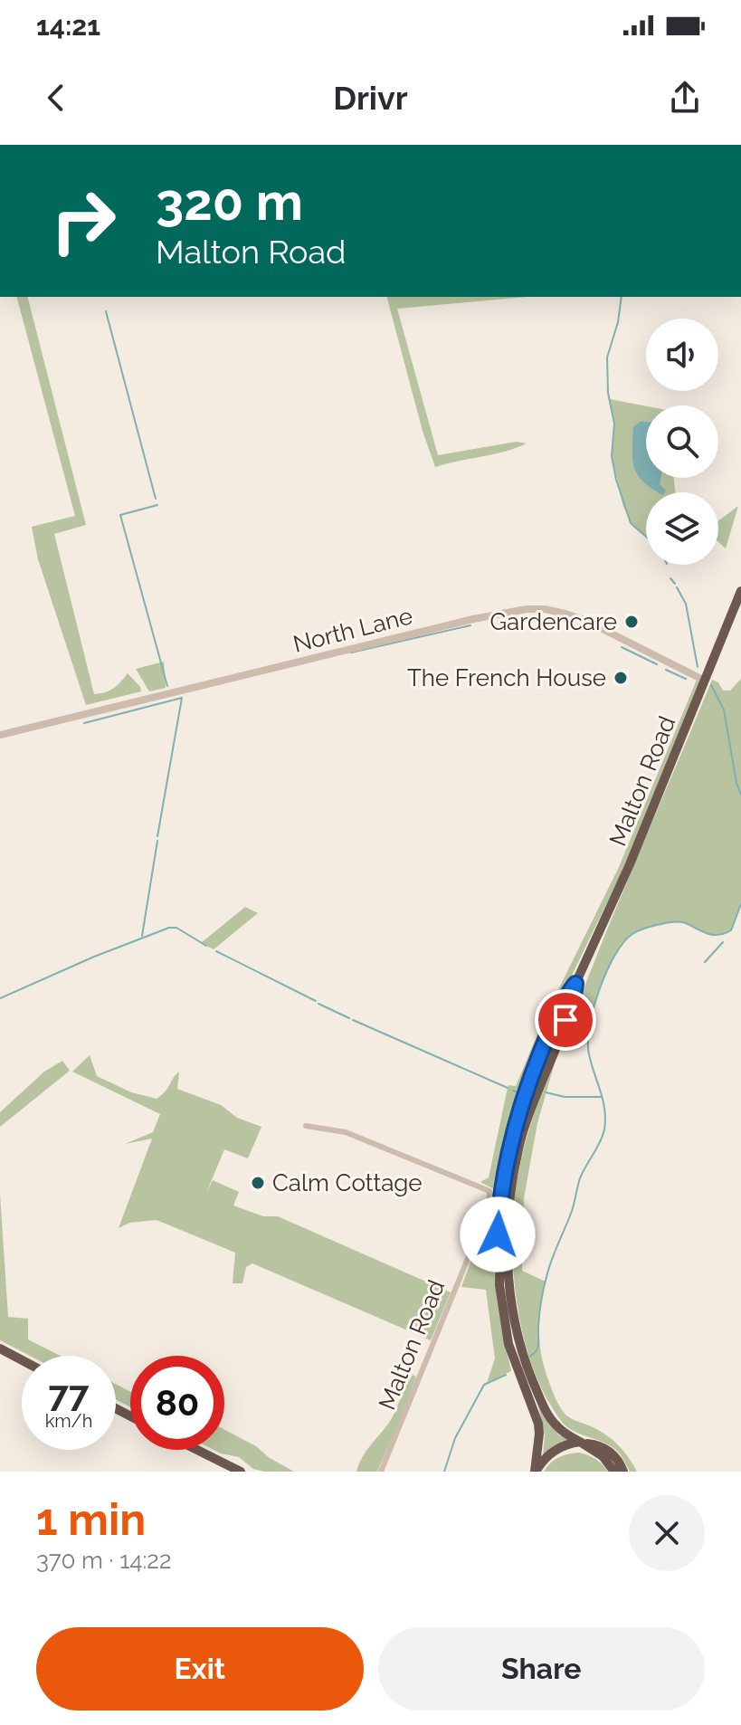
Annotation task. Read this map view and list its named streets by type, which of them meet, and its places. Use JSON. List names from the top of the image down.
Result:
{
  "streets": {
    "highway": ["Malton Road"],
    "street": ["North Lane"]
  },
  "crossings": [
    ["North Lane", "Malton Road"]
  ],
  "places": ["Gardencare", "The French House", "Calm Cottage"],
  "page": {
    "status": "14:21",
    "header": "Drivr",
    "turn": ["320 m", "Malton Road"],
    "speed": "77 km/h",
    "limit": "80",
    "heading": ["1 min", "370 m · 14:22"],
    "buttons": ["Exit", "Share"]
  }
}
